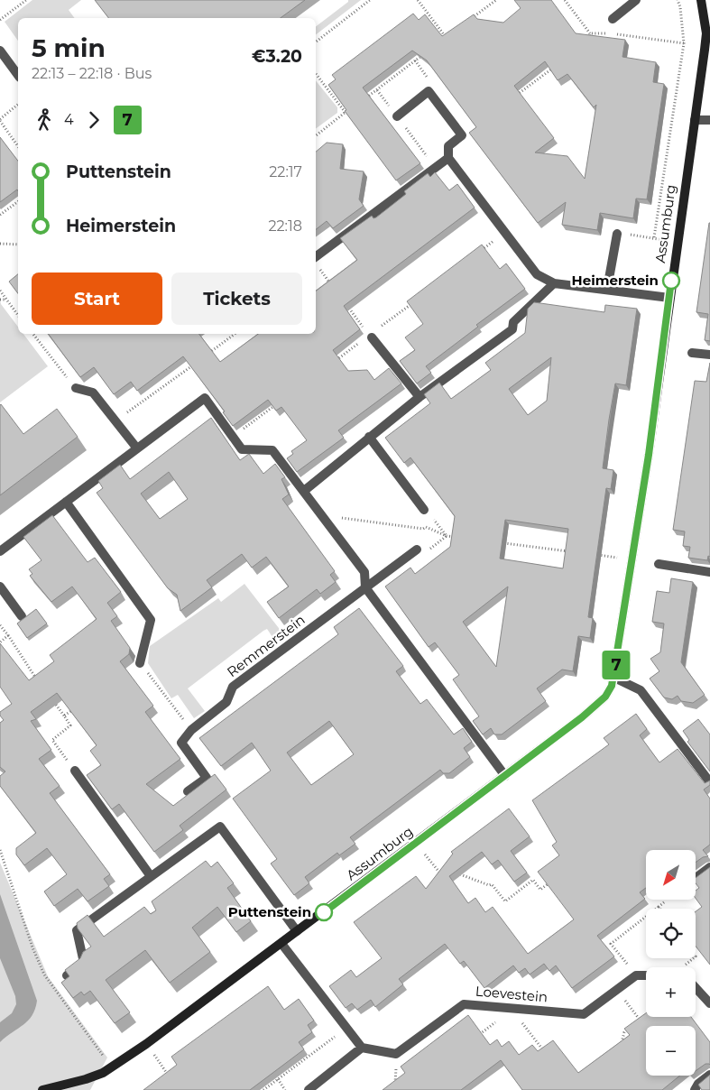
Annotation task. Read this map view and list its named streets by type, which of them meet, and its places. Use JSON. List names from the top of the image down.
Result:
{
  "streets": {
    "street": ["Assumburg", "Remmerstein", "Loevestein"]
  },
  "places": ["Heimerstein", "Puttenstein"],
  "lines": ["bus line 7"],
  "north": "bottom left",
  "page": {
    "on_map": "7",
    "heading": ["5 min", "22:13 – 22:18 · Bus", "€3.20"],
    "legs": ["4", "7"],
    "list": [
      {
        "name": "Puttenstein",
        "value": "22:17"
      },
      {
        "name": "Heimerstein",
        "value": "22:18"
      }
    ],
    "buttons": ["Start", "Tickets"],
    "map_buttons": ["+", "−"]
  }
}
